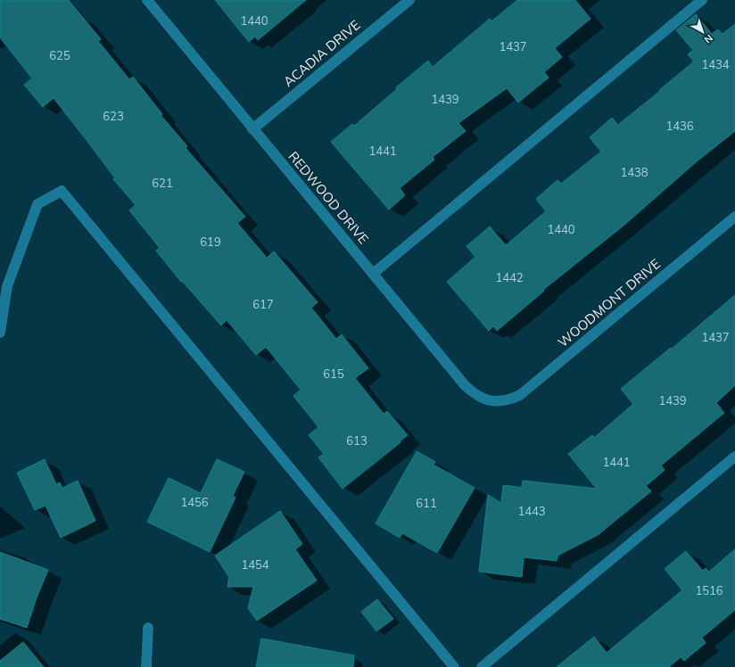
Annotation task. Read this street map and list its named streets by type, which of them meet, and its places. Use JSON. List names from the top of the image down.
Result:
{
  "streets": {
    "street": ["ACADIA DRIVE", "REDWOOD DRIVE", "WOODMONT DRIVE"]
  },
  "crossings": [
    ["ACADIA DRIVE", "REDWOOD DRIVE"],
    ["REDWOOD DRIVE", "WOODMONT DRIVE"]
  ],
  "house_numbers": [
    "1440",
    "1437",
    "625",
    "1434",
    "1439",
    "623",
    "1436",
    "1441",
    "1438",
    "621",
    "1440",
    "619",
    "1442",
    "617",
    "1437",
    "615",
    "1439",
    "613",
    "1441",
    "1456",
    "611",
    "1443",
    "1454",
    "1516"
  ],
  "north": "bottom right"
}
